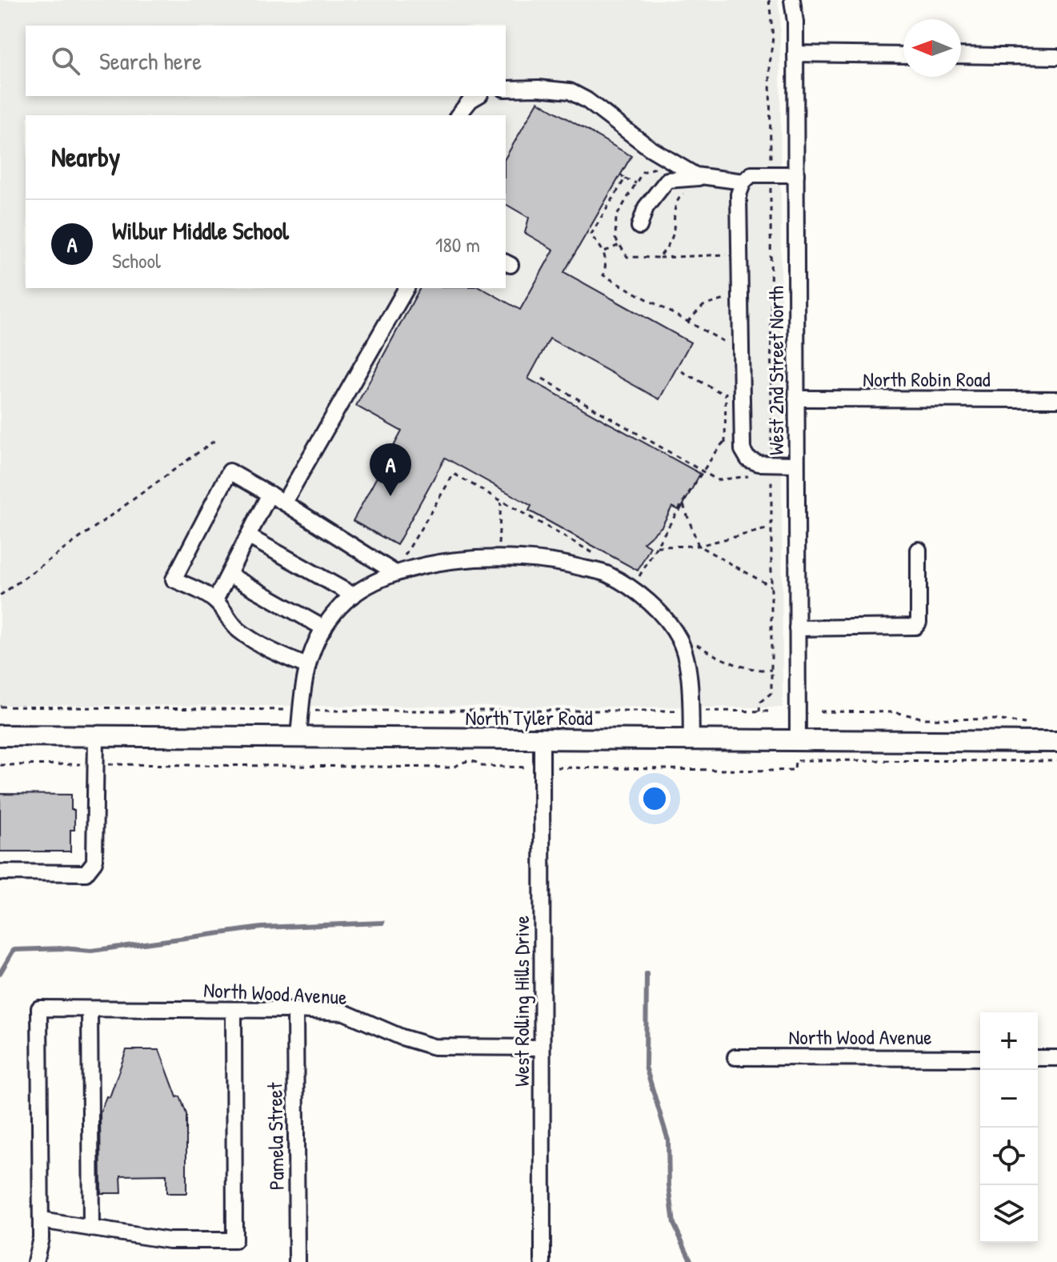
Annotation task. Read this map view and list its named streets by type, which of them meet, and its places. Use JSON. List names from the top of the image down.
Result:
{
  "streets": {
    "main road": ["North Tyler Road"],
    "street": [
      "West 2nd Street North",
      "North Robin Road",
      "North Wood Avenue",
      "West Rolling Hills Drive",
      "Pamela Street"
    ]
  },
  "crossings": [
    ["West 2nd Street North", "North Robin Road"],
    ["West 2nd Street North", "North Tyler Road"],
    ["North Tyler Road", "West Rolling Hills Drive"],
    ["North Wood Avenue", "West Rolling Hills Drive"],
    ["North Wood Avenue", "Pamela Street"]
  ],
  "north": "left",
  "page": {
    "search": "Search here",
    "heading": "Nearby",
    "list": [
      {
        "mark": "A",
        "name": "Wilbur Middle School",
        "note": "School",
        "value": "180 m"
      }
    ],
    "pins": "A",
    "map_buttons": ["+", "−"]
  }
}
